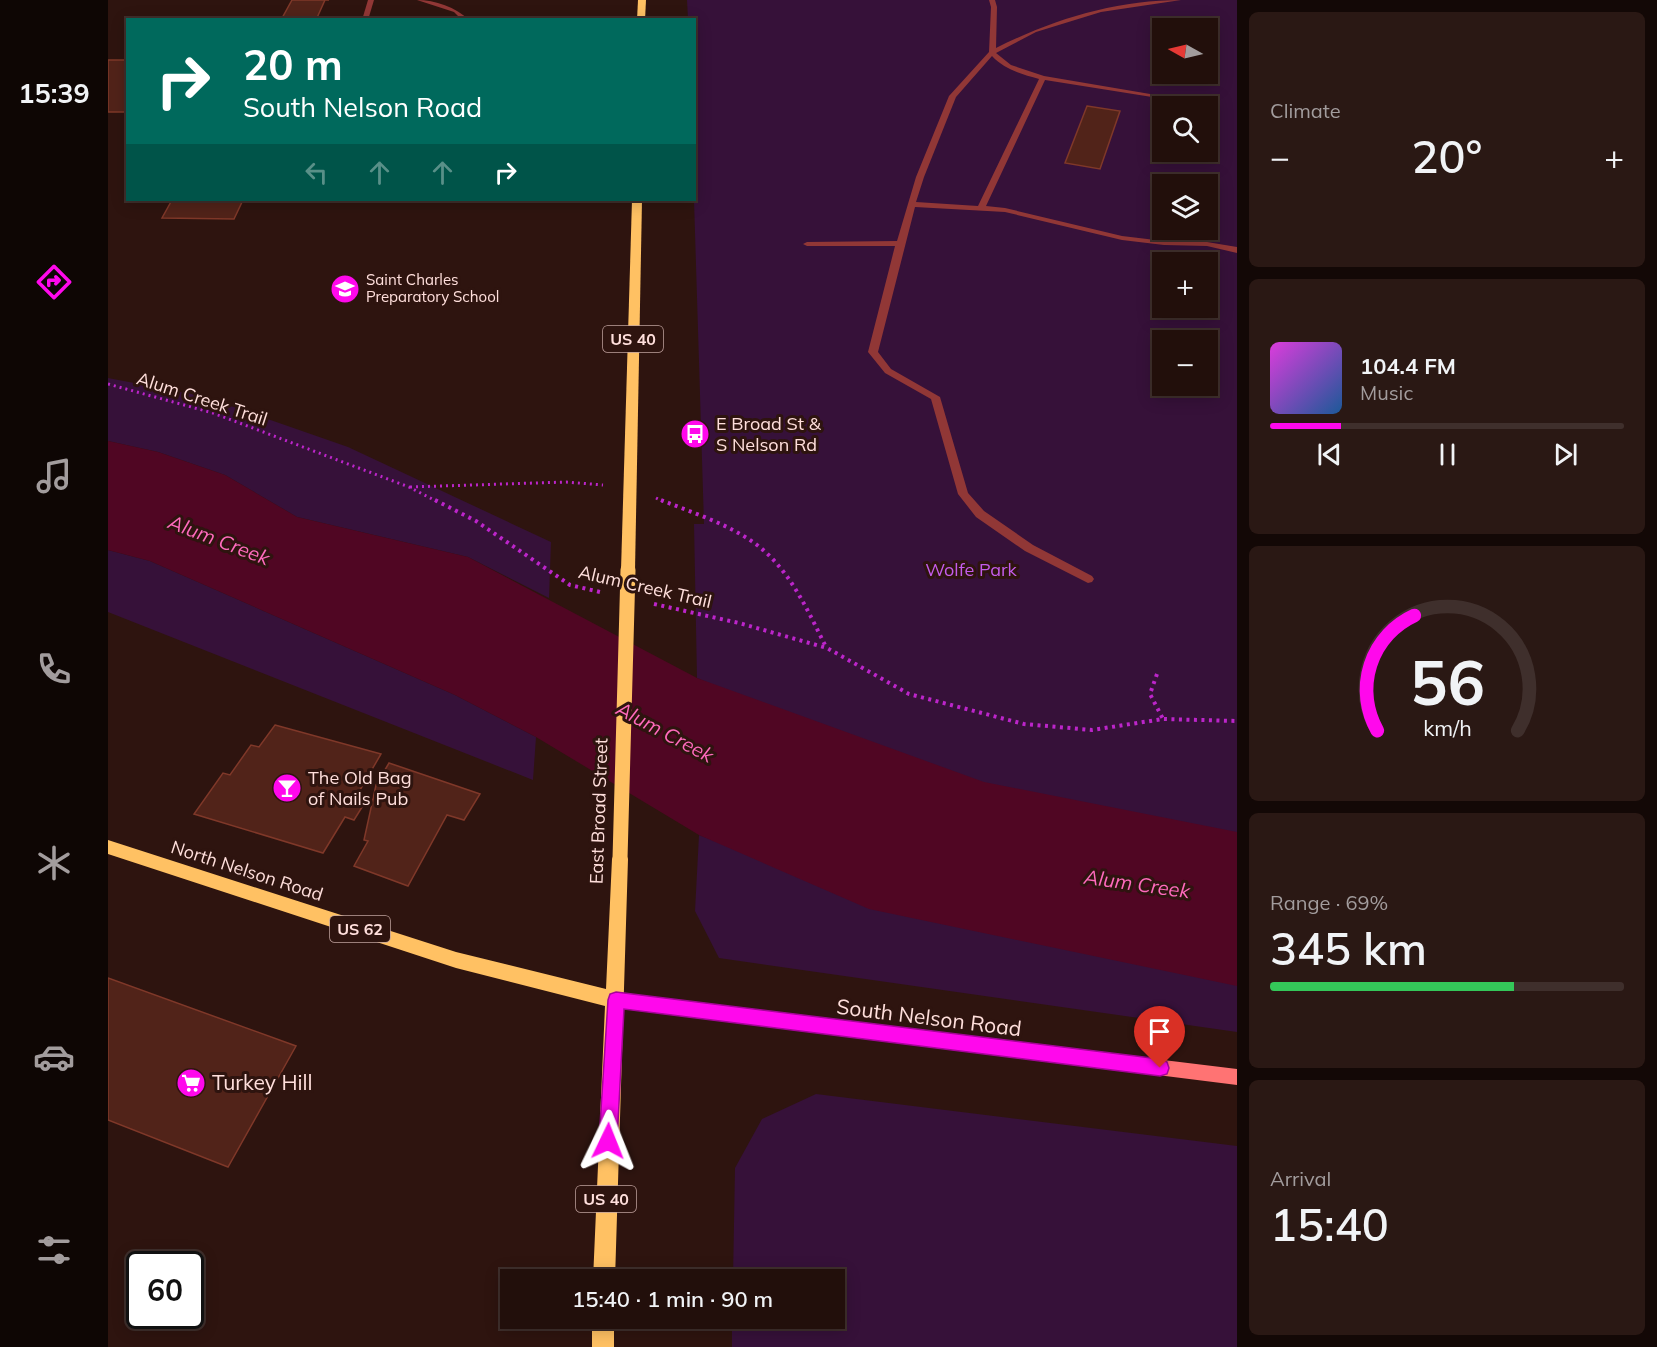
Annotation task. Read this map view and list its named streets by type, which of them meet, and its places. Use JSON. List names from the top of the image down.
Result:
{
  "streets": {
    "main road": [
      "US 40",
      "East Broad Street",
      "North Nelson Road",
      "US 62",
      "South Nelson Road"
    ],
    "path": ["Alum Creek Trail"]
  },
  "crossings": [
    ["East Broad Street", "North Nelson Road"],
    ["East Broad Street", "South Nelson Road"],
    ["North Nelson Road", "South Nelson Road"]
  ],
  "water": ["Alum Creek"],
  "parks": ["Wolfe Park"],
  "places": {
    "school or university": ["Saint Charles Preparatory School"],
    "bus stop": ["E Broad St & S Nelson Rd"],
    "bar": ["The Old Bag of Nails Pub"],
    "supermarket": ["Turkey Hill"]
  },
  "north": "left",
  "page": {
    "tabs": "15:39",
    "tile": [
      "Climate",
      ["Range · 69%", "345 km"],
      ["Arrival", "15:40"]
    ],
    "map_buttons": ["+", "−"],
    "turn": ["20 m", "South Nelson Road"],
    "heat": ["−", "20°", "+"],
    "song": ["104.4 FM", "Music"],
    "limit": "60",
    "trip": "15:40 · 1 min · 90 m",
    "gauge": ["56", "km/h"]
  }
}
